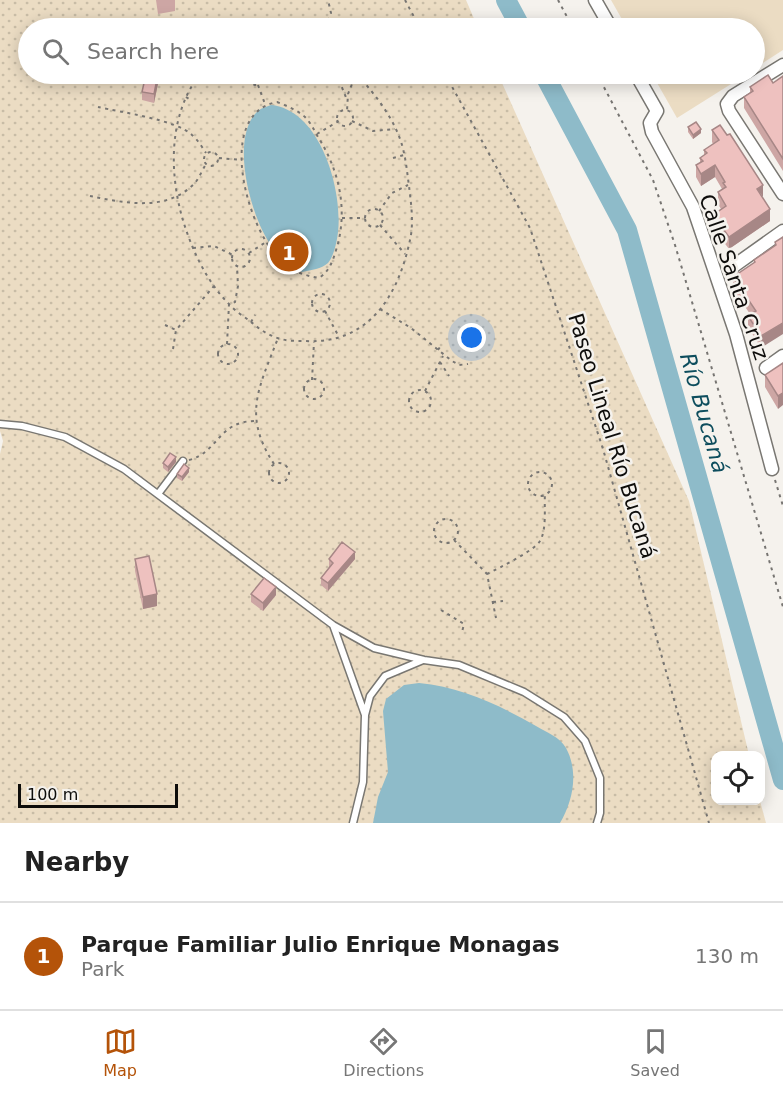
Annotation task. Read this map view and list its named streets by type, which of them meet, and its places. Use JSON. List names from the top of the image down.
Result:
{
  "streets": {
    "street": ["Calle Santa Cruz"],
    "path": ["Paseo Lineal Río Bucaná"]
  },
  "water": ["Río Bucaná"],
  "scale_bar": "100 m",
  "page": {
    "search": "Search here",
    "pins": "1",
    "scale": "100 m",
    "heading": "Nearby",
    "list": [
      {
        "mark": "1",
        "name": "Parque Familiar Julio Enrique Monagas",
        "note": "Park",
        "value": "130 m"
      }
    ],
    "nav": ["Map", "Directions", "Saved"]
  }
}
